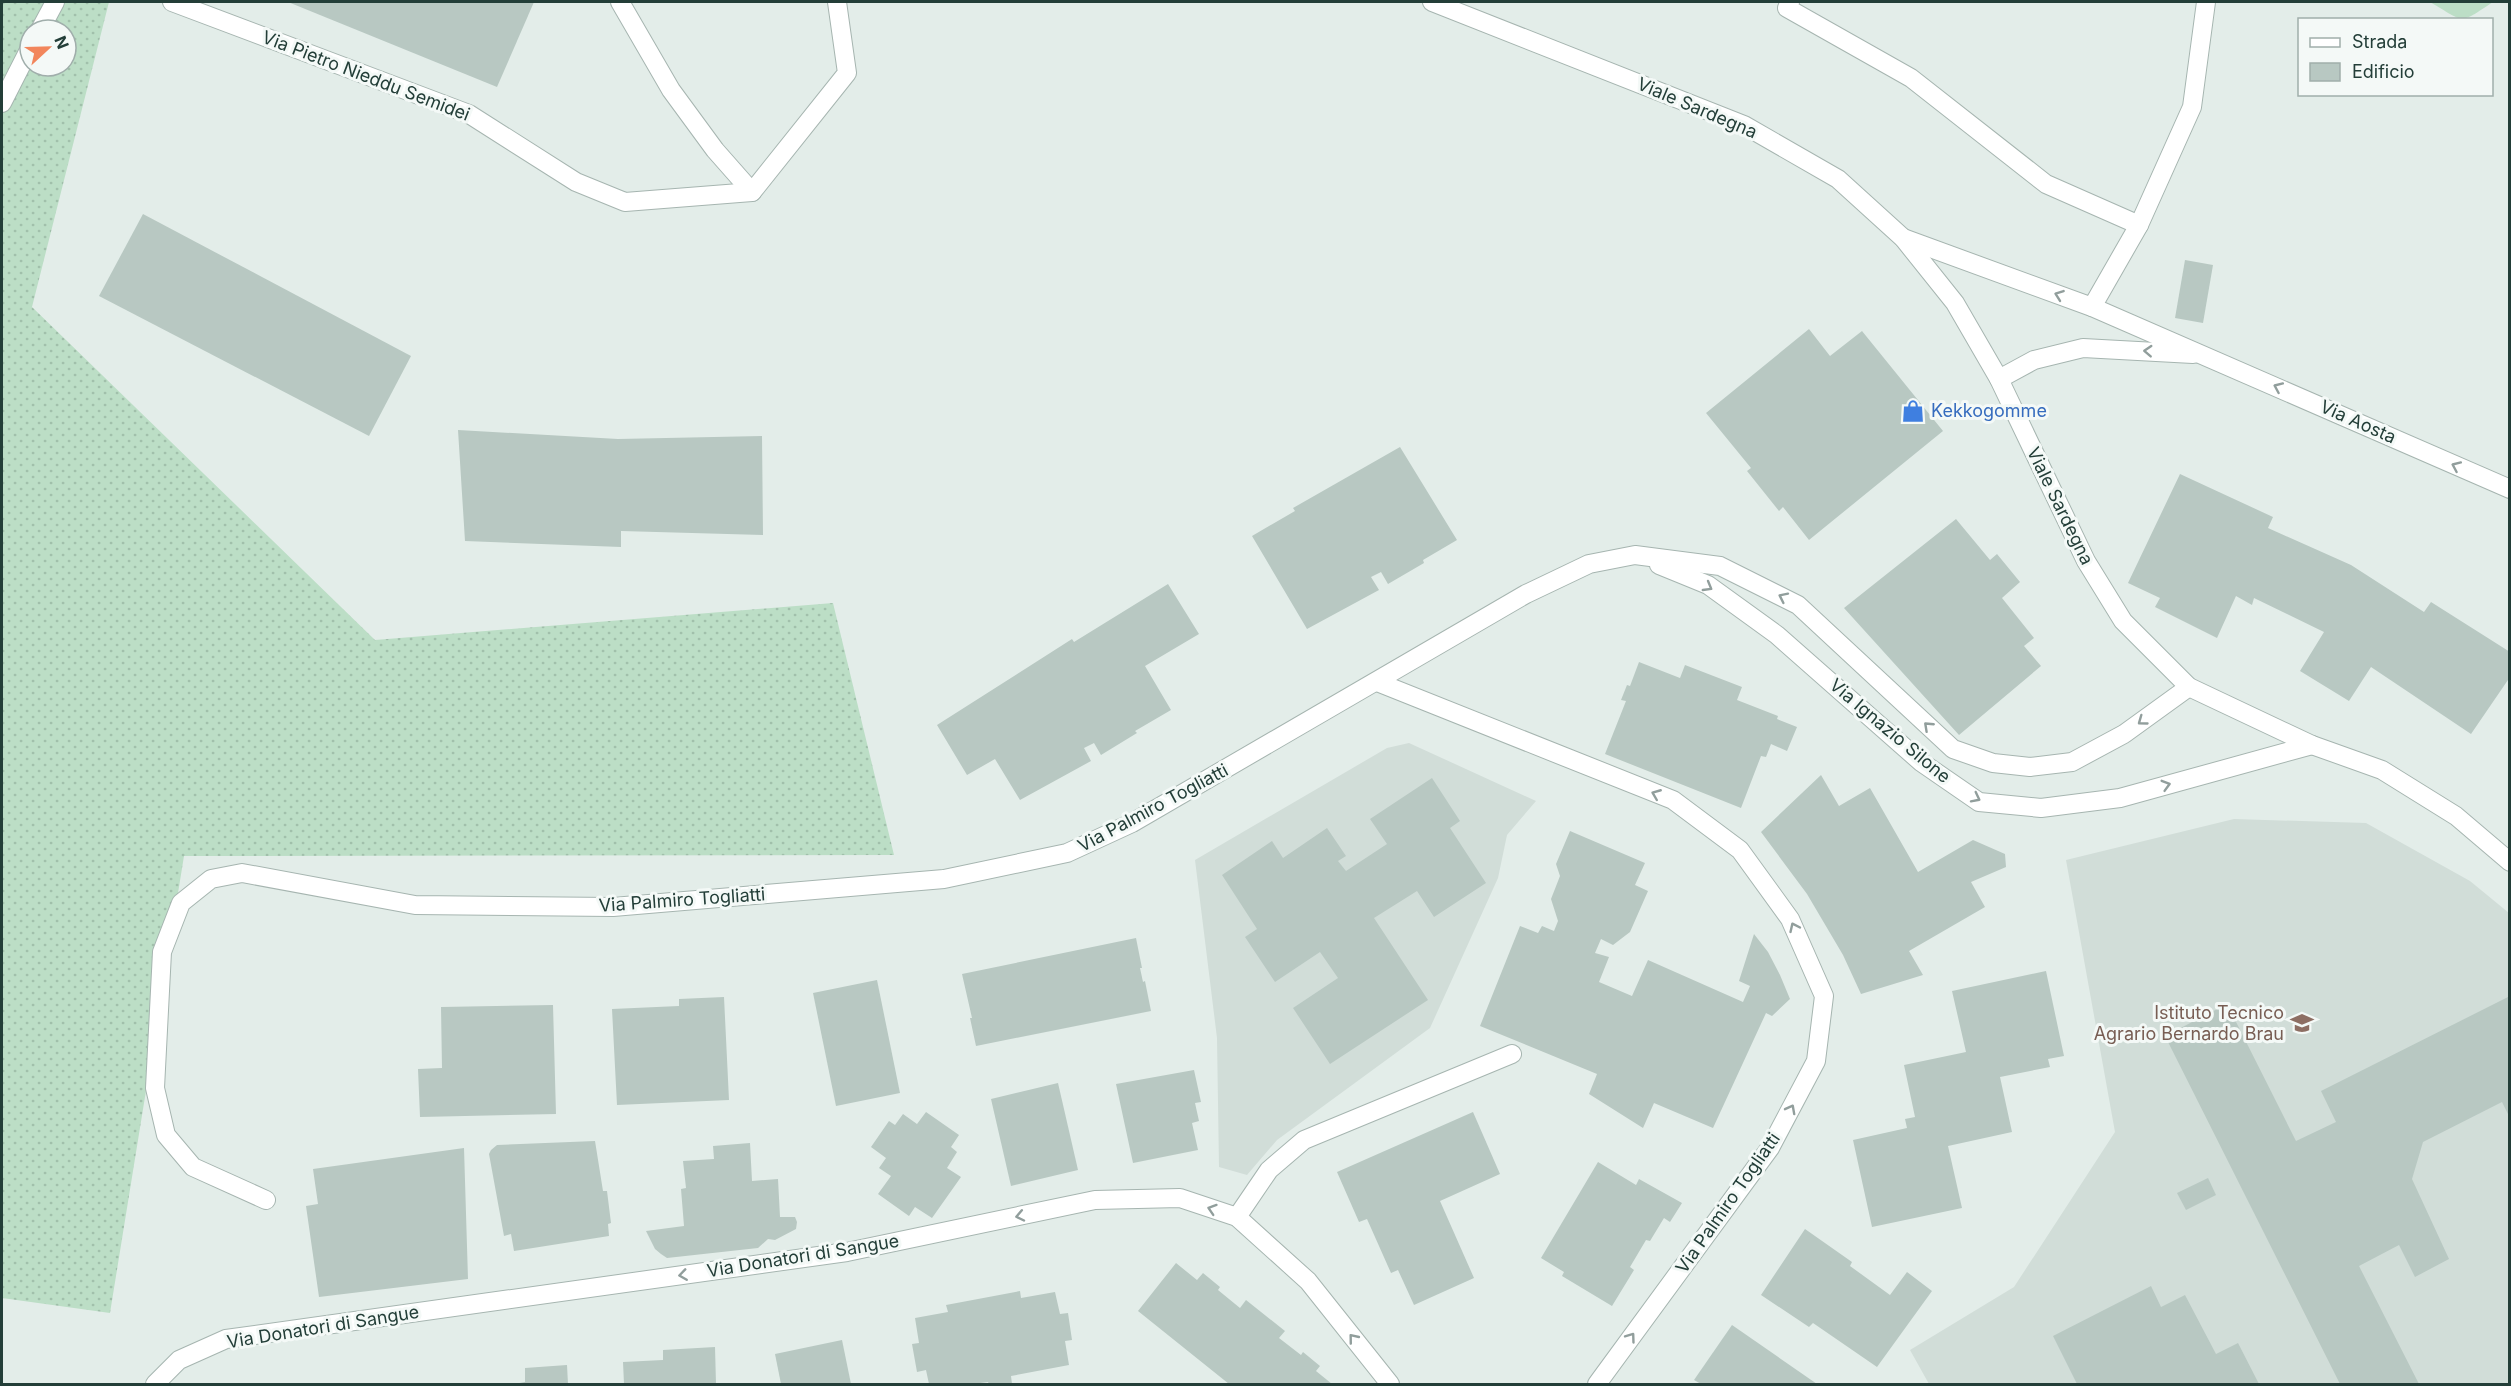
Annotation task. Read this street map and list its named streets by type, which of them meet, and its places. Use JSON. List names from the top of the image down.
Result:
{
  "streets": {
    "street": [
      "Via Pietro Nieddu Semidei",
      "Viale Sardegna",
      "Via Aosta",
      "Via Ignazio Silone",
      "Via Palmiro Togliatti",
      "Via Donatori di Sangue"
    ]
  },
  "crossings": [
    ["Viale Sardegna", "Via Aosta"],
    ["Viale Sardegna", "Via Ignazio Silone"],
    ["Via Ignazio Silone", "Via Palmiro Togliatti"]
  ],
  "one_way": ["Via Donatori di Sangue"],
  "places": {
    "shop": ["Kekkogomme"],
    "school or university": ["Istituto Tecnico Agrario Bernardo Brau"]
  },
  "legend": ["Strada", "Edificio"],
  "north": "right"
}
